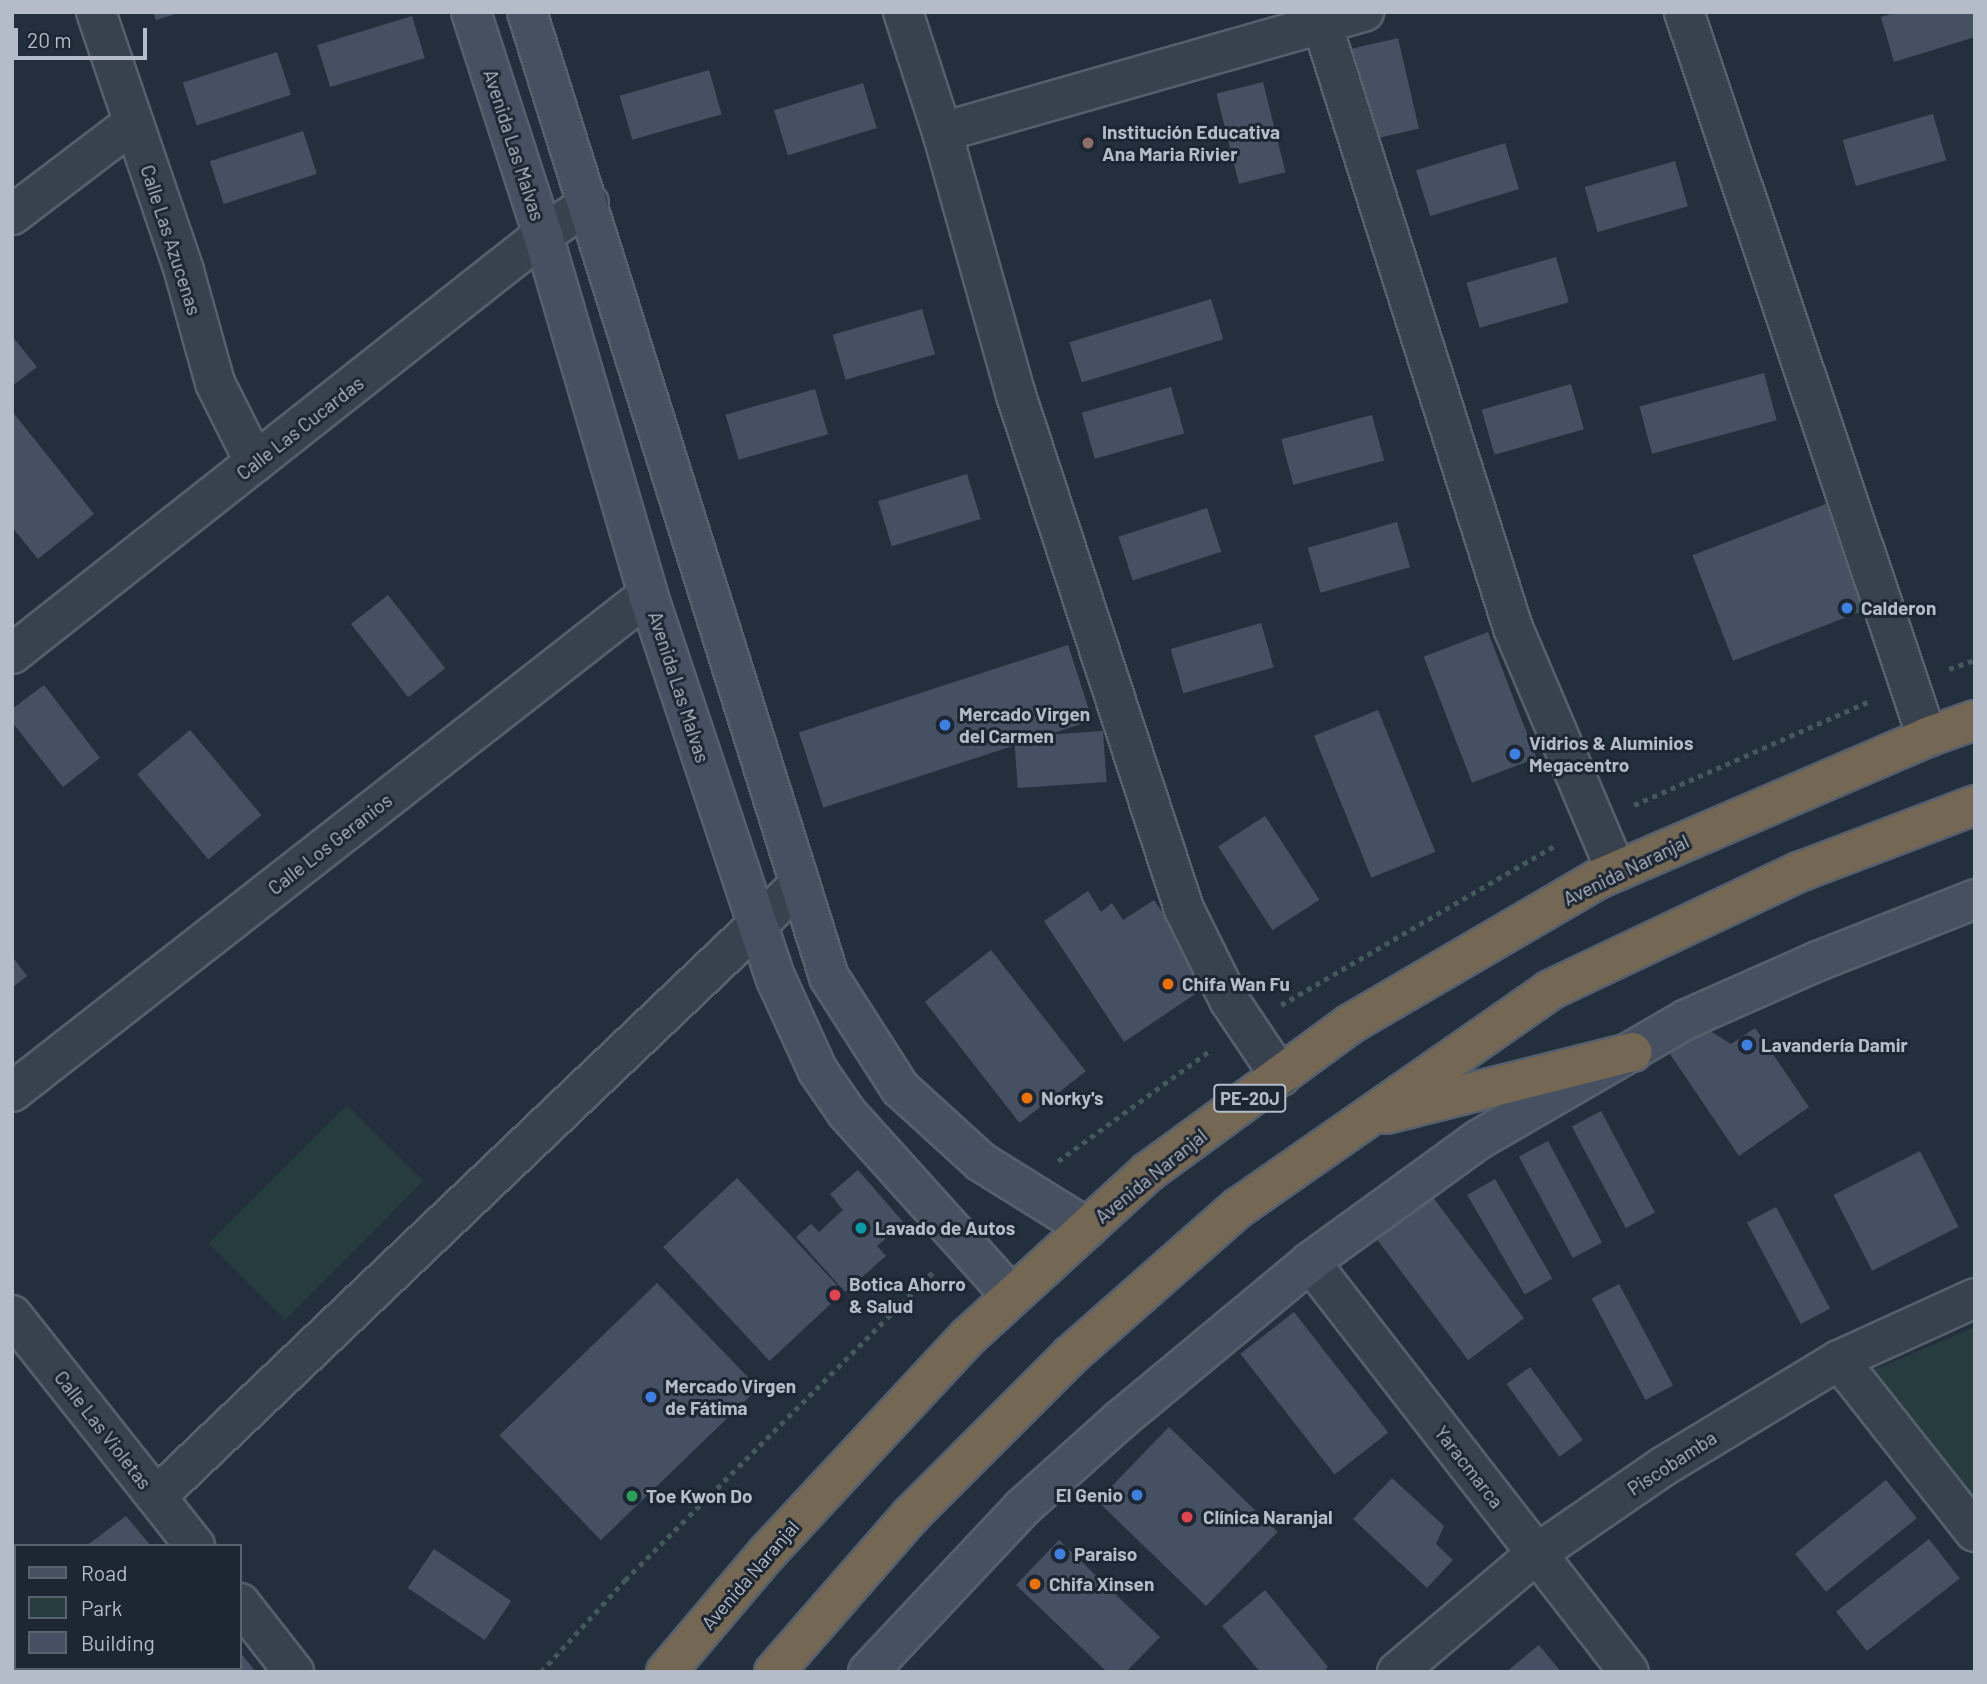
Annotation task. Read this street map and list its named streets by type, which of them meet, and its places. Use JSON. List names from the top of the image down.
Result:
{
  "streets": {
    "highway": ["Avenida Naranjal", "PE-20J"],
    "street": [
      "Avenida Las Malvas",
      "Calle Las Azucenas",
      "Calle Las Cucardas",
      "Calle Los Geranios",
      "Calle Las Violetas",
      "Piscobamba",
      "Yaracmarca"
    ]
  },
  "crossings": [
    ["Avenida Las Malvas", "Calle Las Cucardas"],
    ["Avenida Las Malvas", "Calle Los Geranios"],
    ["Avenida Las Malvas", "Avenida Naranjal"],
    ["Calle Las Azucenas", "Calle Las Cucardas"],
    ["Piscobamba", "Yaracmarca"]
  ],
  "places": [
    "Institución Educativa Ana Maria Rivier",
    "Calderon",
    "Mercado Virgen del Carmen",
    "Vidrios & Aluminios Megacentro",
    "Chifa Wan Fu",
    "Lavandería Damir",
    "Norky's",
    "Lavado de Autos",
    "Botica Ahorro & Salud",
    "Mercado Virgen de Fátima",
    "El Genio",
    "Toe Kwon Do",
    "Clínica Naranjal",
    "Paraiso",
    "Chifa Xinsen"
  ],
  "legend": ["Road", "Park", "Building"],
  "scale_bar": "20 m"
}
